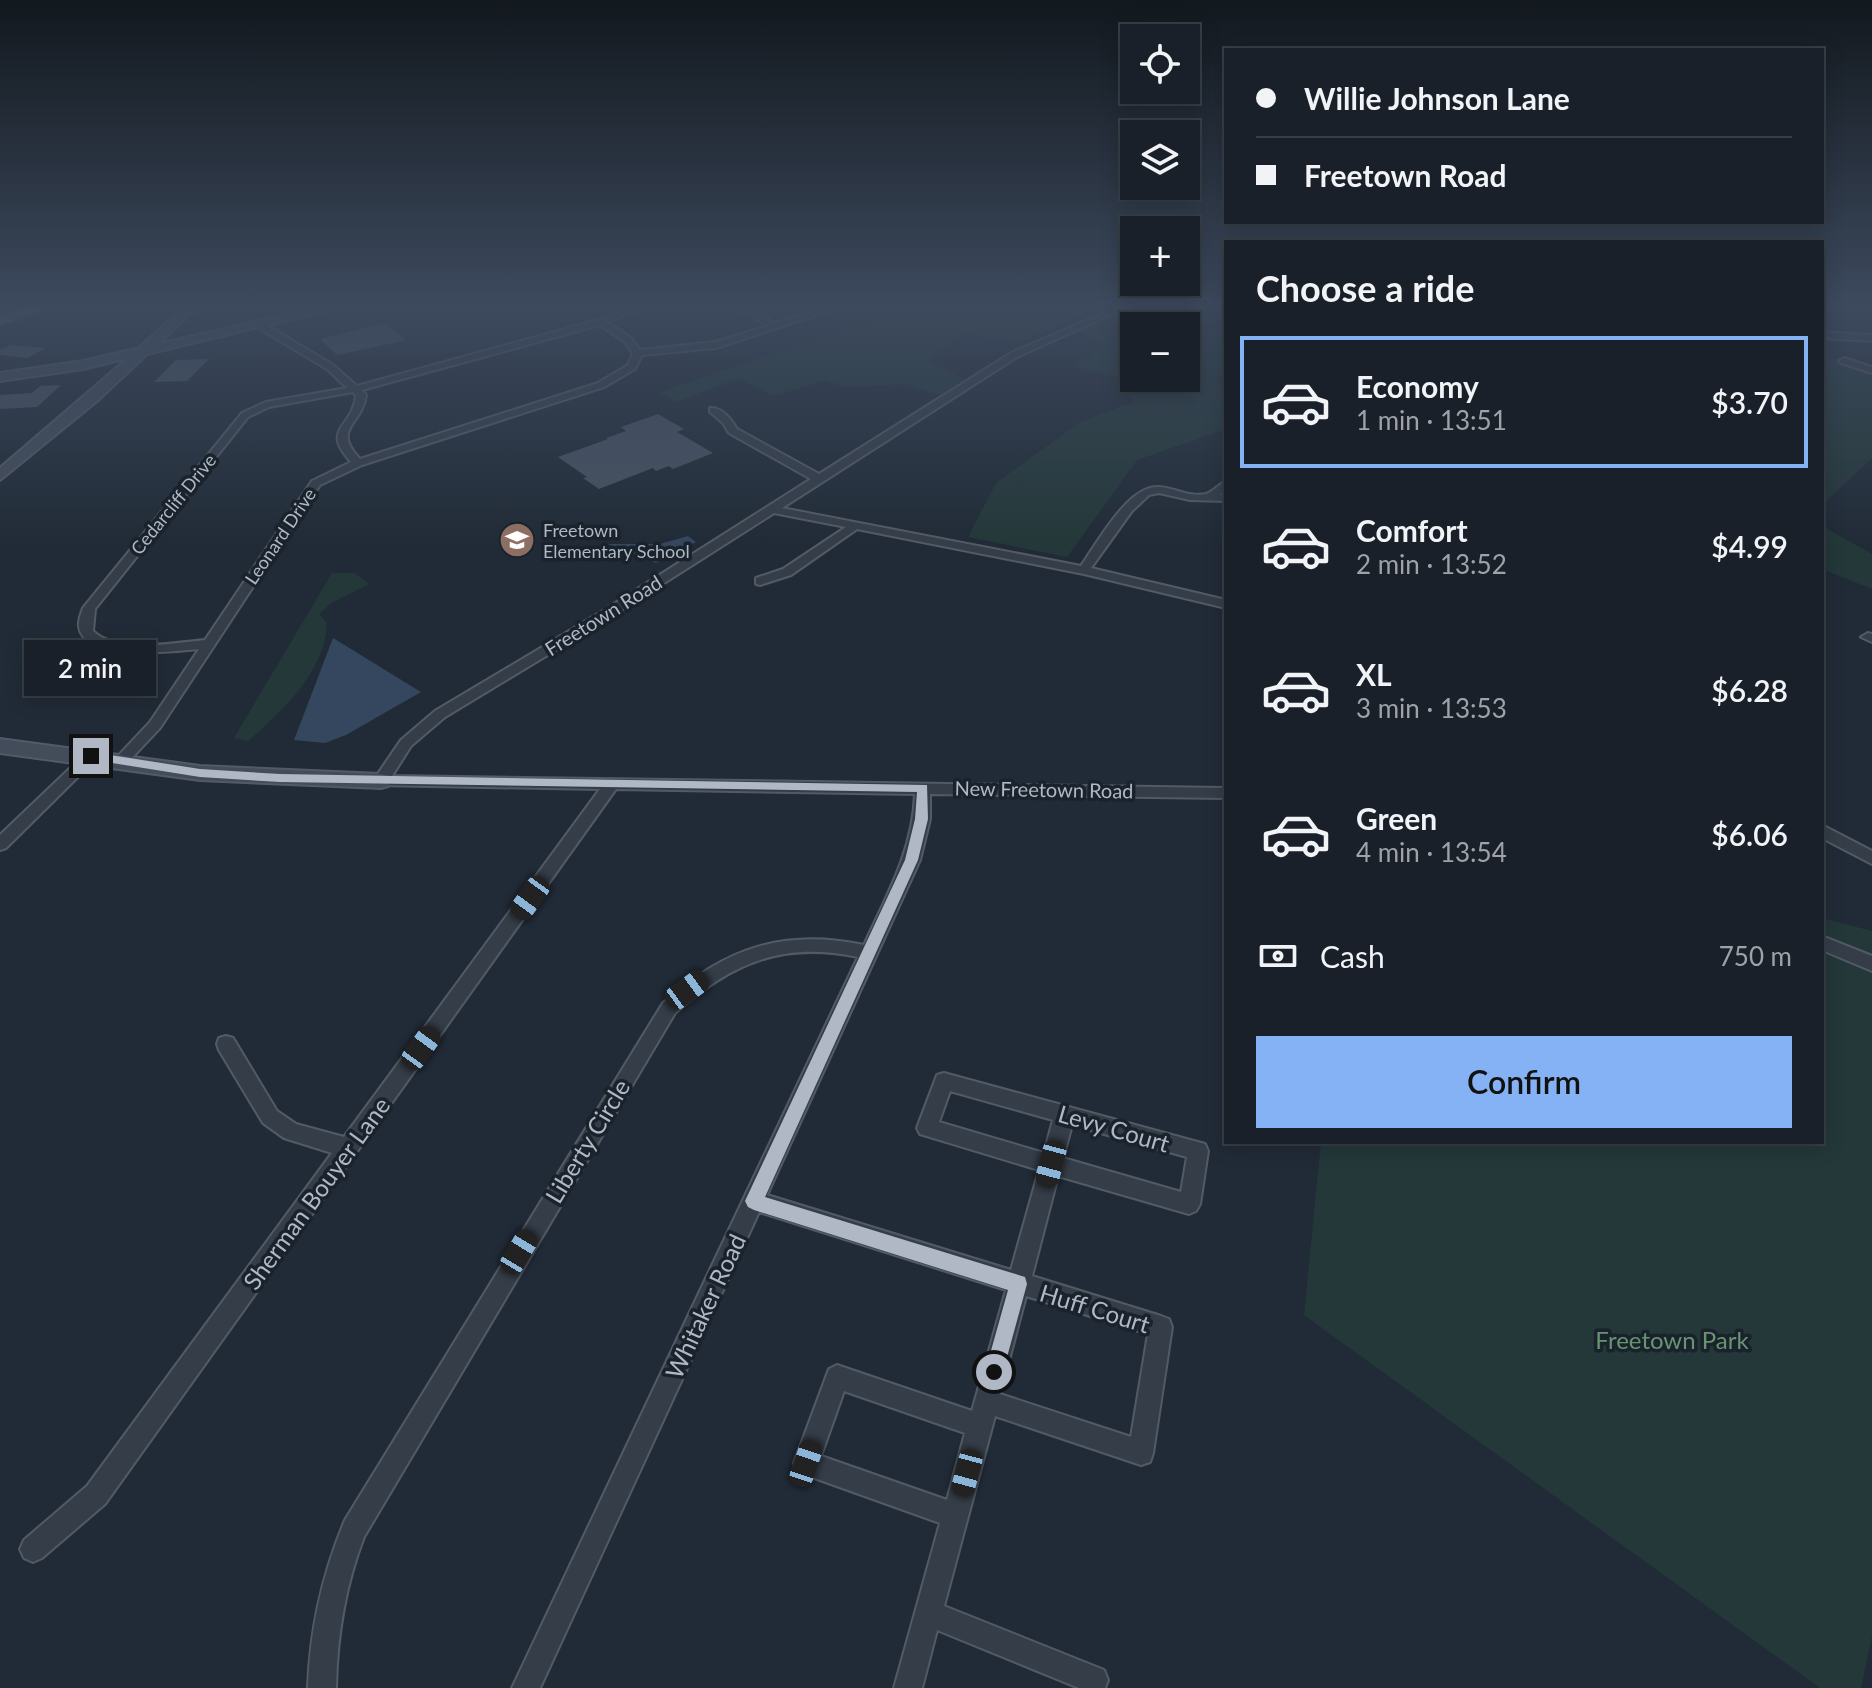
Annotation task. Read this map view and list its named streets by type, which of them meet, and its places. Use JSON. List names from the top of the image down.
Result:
{
  "streets": {
    "street": [
      "Cedarcliff Drive",
      "Leonard Drive",
      "Freetown Road",
      "New Freetown Road",
      "Levy Court",
      "Liberty Circle",
      "Sherman Bouyer Lane",
      "Whitaker Road",
      "Huff Court"
    ]
  },
  "crossings": [
    ["Cedarcliff Drive", "Leonard Drive"],
    ["Freetown Road", "New Freetown Road"],
    ["New Freetown Road", "Sherman Bouyer Lane"],
    ["New Freetown Road", "Whitaker Road"],
    ["Liberty Circle", "Whitaker Road"],
    ["Whitaker Road", "Huff Court"]
  ],
  "parks": ["Freetown Park"],
  "places": {
    "school or university": ["Freetown Elementary School"]
  },
  "page": {
    "map_buttons": ["+", "−"],
    "banner": ["Willie Johnson Lane", "Freetown Road"],
    "heading": "Choose a ride",
    "list": [
      {
        "name": "Economy",
        "note": "1 min · 13:51",
        "value": "$3.70"
      },
      {
        "name": "Comfort",
        "note": "2 min · 13:52",
        "value": "$4.99"
      },
      {
        "name": "XL",
        "note": "3 min · 13:53",
        "value": "$6.28"
      },
      {
        "name": "Green",
        "note": "4 min · 13:54",
        "value": "$6.06"
      }
    ],
    "bubble": "2 min",
    "pay": ["Cash", "750 m"],
    "buttons": "Confirm"
  }
}
